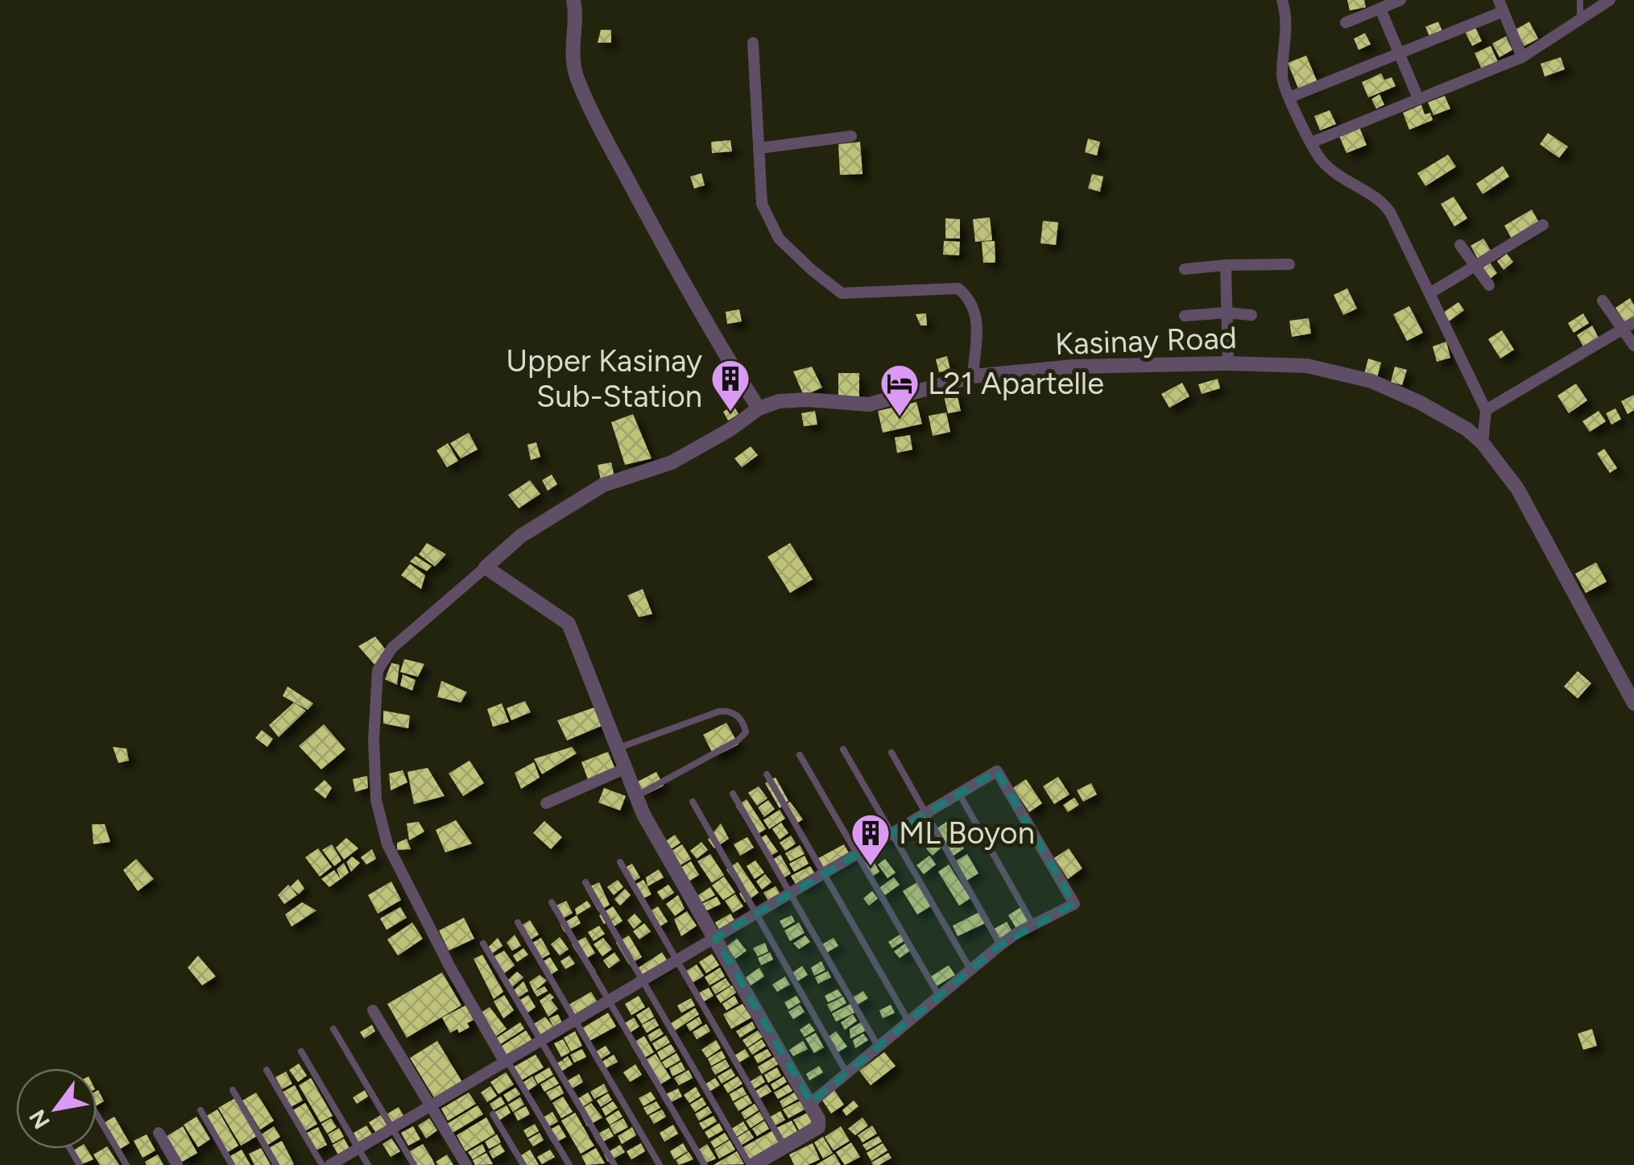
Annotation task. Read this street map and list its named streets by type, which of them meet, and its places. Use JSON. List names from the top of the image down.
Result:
{
  "streets": {
    "street": ["Kasinay Road"]
  },
  "places": {
    "building": ["Upper Kasinay Sub-Station", "ML Boyon"],
    "hotel": ["L21 Apartelle"]
  },
  "north": "bottom left"
}
